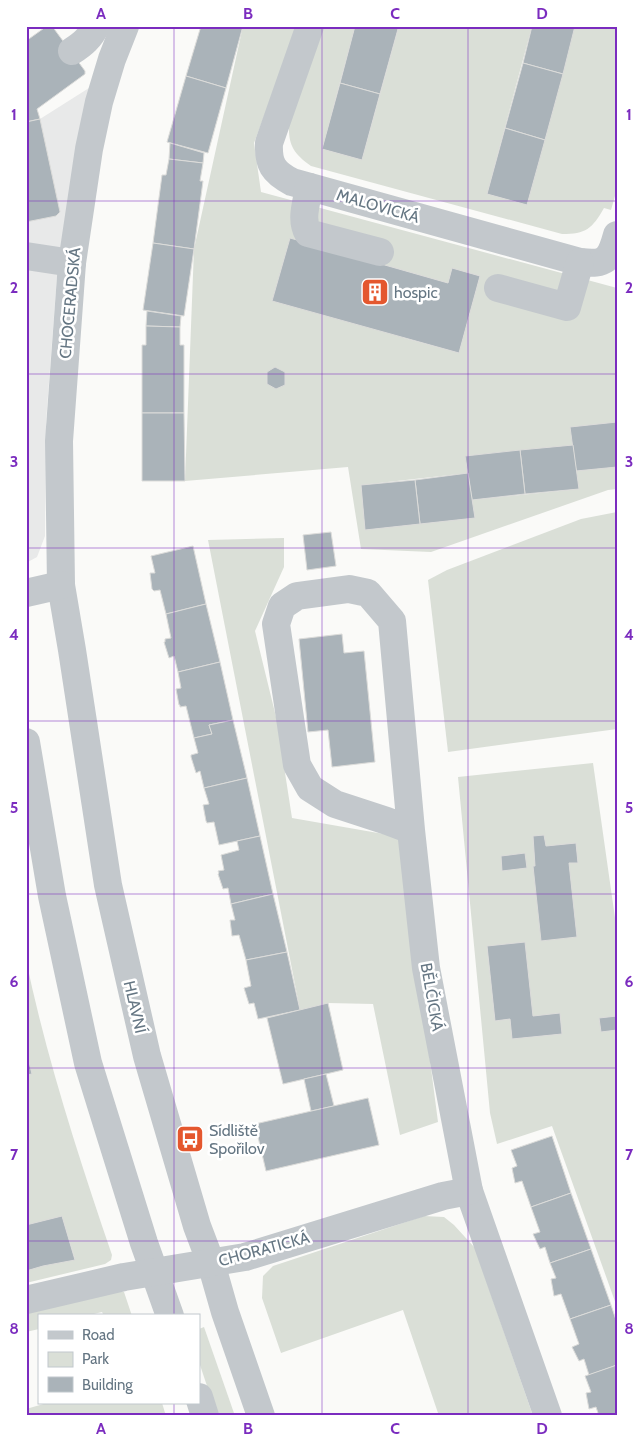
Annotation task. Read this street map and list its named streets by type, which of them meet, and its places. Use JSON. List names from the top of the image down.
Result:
{
  "streets": {
    "street": [
      "MALOVICKÁ",
      "CHOCERADSKÁ",
      "BĚLČICKÁ",
      "HLAVNÍ",
      "CHORATICKÁ"
    ]
  },
  "crossings": [
    ["CHOCERADSKÁ", "HLAVNÍ"],
    ["BĚLČICKÁ", "CHORATICKÁ"],
    ["HLAVNÍ", "CHORATICKÁ"]
  ],
  "places": {
    "building": ["hospic"],
    "bus stop": ["Sídliště Spořilov"]
  },
  "legend": ["Road", "Park", "Building"],
  "grid": {
    "columns": [
      "A",
      "B",
      "C",
      "D"
    ],
    "rows": [
      "1",
      "2",
      "3",
      "4",
      "5",
      "6",
      "7",
      "8"
    ]
  }
}
